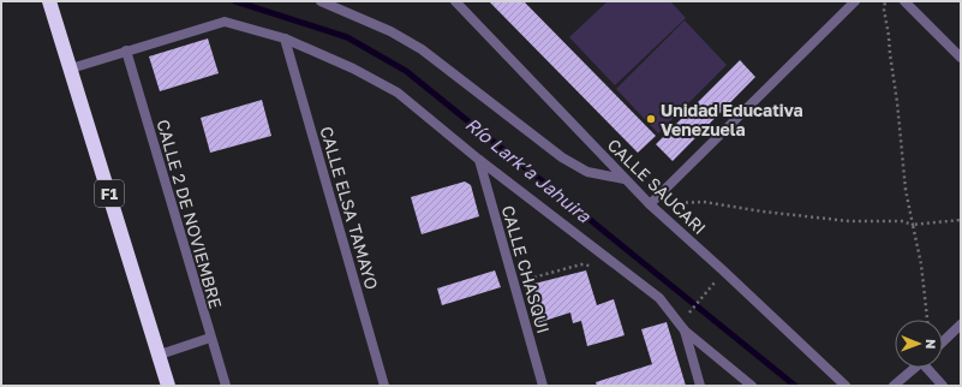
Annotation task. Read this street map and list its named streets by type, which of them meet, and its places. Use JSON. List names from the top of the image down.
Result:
{
  "streets": {
    "highway": ["F1"],
    "street": [
      "CALLE SAUCARI",
      "CALLE ELSA TAMAYO",
      "CALLE 2 DE NOVIEMBRE",
      "CALLE CHASQUI"
    ]
  },
  "water": ["Río Lark’a Jahuira"],
  "places": ["Unidad Educativa Venezuela"],
  "north": "right"
}
